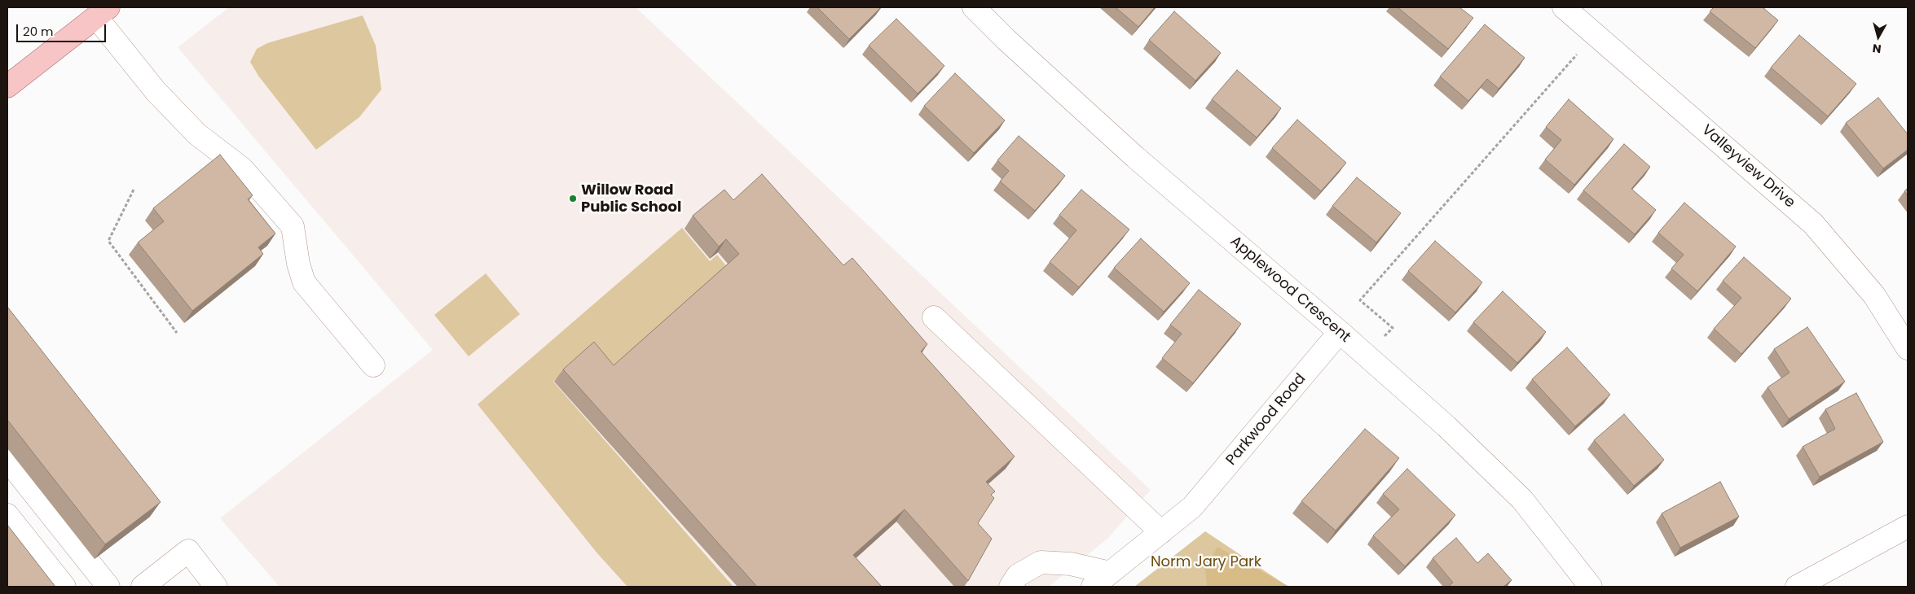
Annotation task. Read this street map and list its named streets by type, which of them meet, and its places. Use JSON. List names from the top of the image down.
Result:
{
  "streets": {
    "street": ["Valleyview Drive", "Applewood Crescent", "Parkwood Road"]
  },
  "crossings": [
    ["Applewood Crescent", "Parkwood Road"]
  ],
  "parks": ["Norm Jary Park"],
  "places": ["Willow Road Public School"],
  "scale_bar": "20 m",
  "north": "bottom"
}
